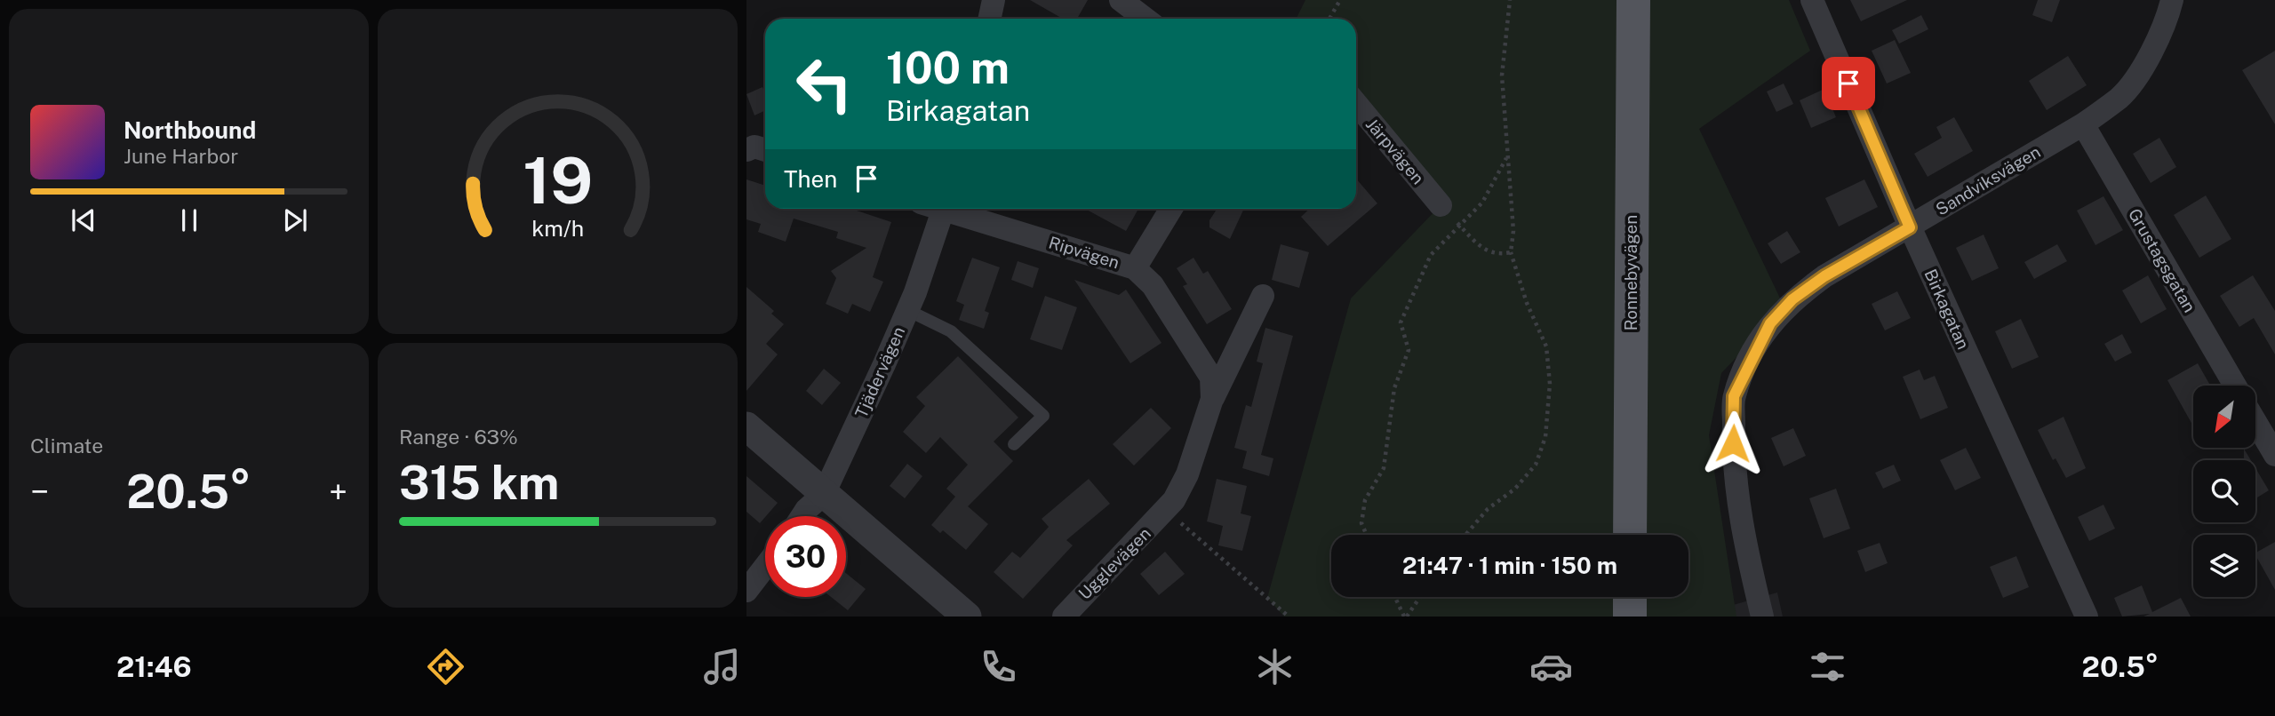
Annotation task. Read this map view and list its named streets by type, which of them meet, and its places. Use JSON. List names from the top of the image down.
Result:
{
  "streets": {
    "main road": ["Ronnebyvägen"],
    "street": [
      "Järpvägen",
      "Sandviksvägen",
      "Ripvägen",
      "Grustagsgatan",
      "Birkagatan",
      "Tjädervägen",
      "Ugglevägen"
    ]
  },
  "crossings": [
    ["Sandviksvägen", "Grustagsgatan"],
    ["Sandviksvägen", "Birkagatan"],
    ["Ripvägen", "Ugglevägen"]
  ],
  "north": "bottom left",
  "page": {
    "turn": ["100 m", "Birkagatan"],
    "song": ["Northbound", "June Harbor"],
    "then": "Then",
    "tile": [
      "Climate",
      ["Range · 63%", "315 km"]
    ],
    "heat": ["−", "20.5°", "+"],
    "limit": "30",
    "trip": "21:47 · 1 min · 150 m",
    "tabs": ["21:46", "20.5°"],
    "gauge": ["19", "km/h"]
  }
}
